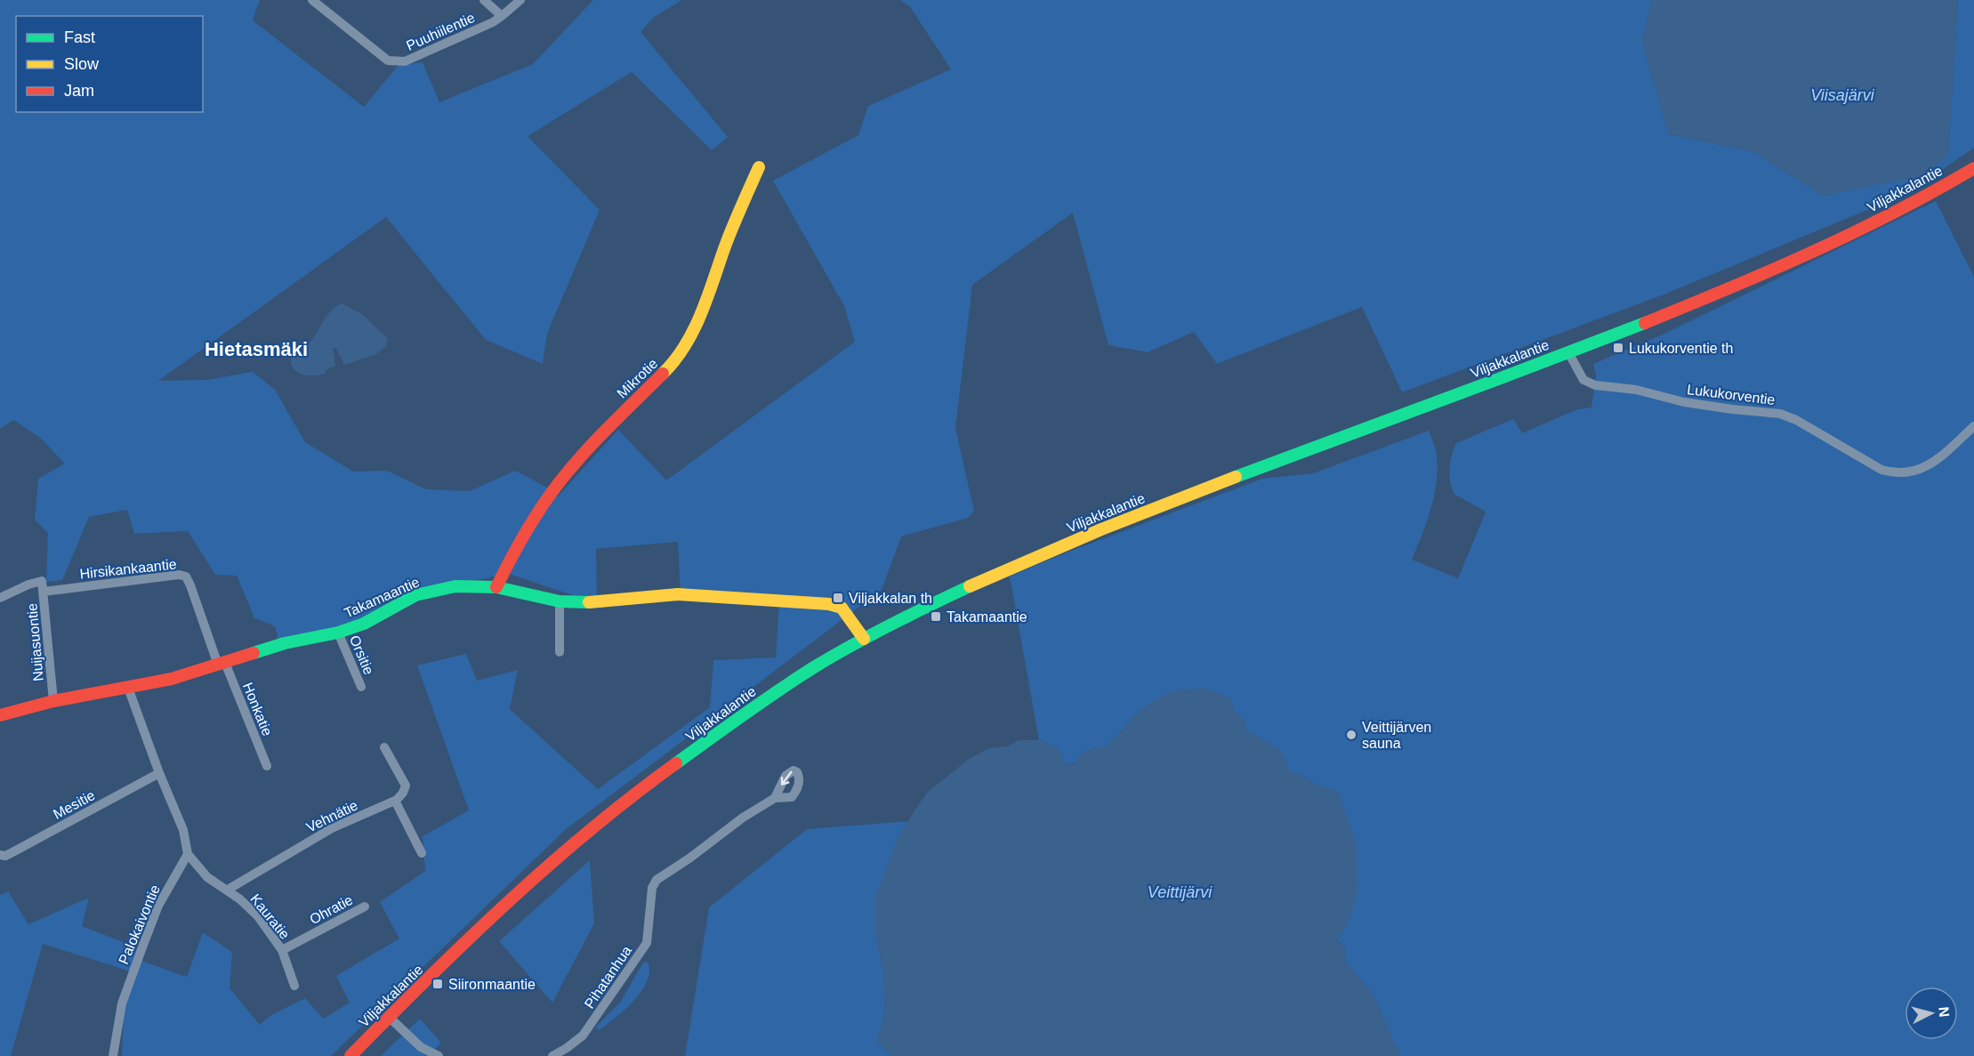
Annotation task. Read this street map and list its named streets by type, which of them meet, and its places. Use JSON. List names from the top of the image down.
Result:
{
  "streets": {
    "street": [
      "Puuhiilentie",
      "Viljakkalantie",
      "Mikrotie",
      "Lukukorventie",
      "Hirsikankaantie",
      "Takamaantie",
      "Nuijasuontie",
      "Orsitie",
      "Honkatie",
      "Mesitie",
      "Vehnätie",
      "Ohratie",
      "Kauratie",
      "Palokaivontie",
      "Pihatanhua"
    ]
  },
  "crossings": [
    ["Viljakkalantie", "Lukukorventie"],
    ["Viljakkalantie", "Takamaantie"],
    ["Mikrotie", "Takamaantie"],
    ["Hirsikankaantie", "Takamaantie"],
    ["Hirsikankaantie", "Nuijasuontie"],
    ["Hirsikankaantie", "Honkatie"],
    ["Takamaantie", "Nuijasuontie"],
    ["Takamaantie", "Orsitie"],
    ["Takamaantie", "Honkatie"],
    ["Vehnätie", "Kauratie"],
    ["Ohratie", "Kauratie"],
    ["Kauratie", "Palokaivontie"]
  ],
  "districts": ["Hietasmäki"],
  "water": ["Viisajärvi", "Veittijärvi"],
  "places": {
    "transit": [
      "Lukukorventie th",
      "Viljakkalan th",
      "Takamaantie",
      "Siironmaantie"
    ],
    "other": ["Veittijärven sauna"]
  },
  "legend": ["Fast", "Slow", "Jam"],
  "north": "right"
}
